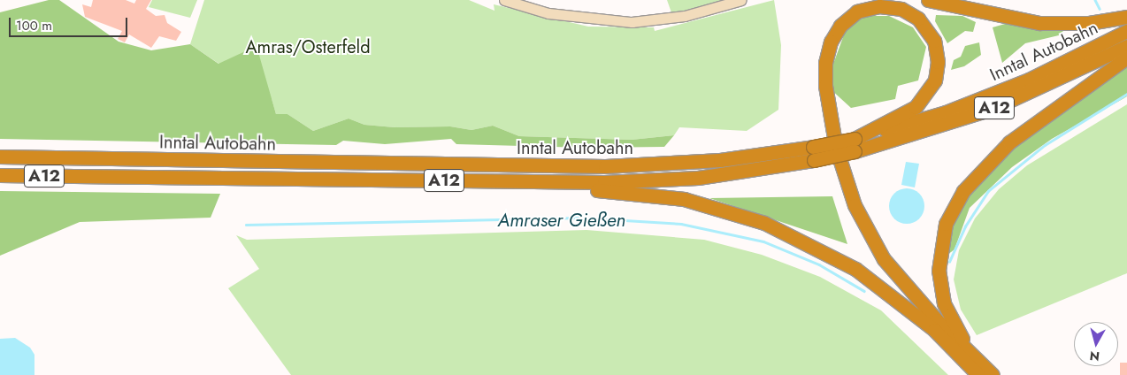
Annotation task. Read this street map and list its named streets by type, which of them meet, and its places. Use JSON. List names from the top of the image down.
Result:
{
  "streets": {
    "highway": ["Inntal Autobahn", "A12"]
  },
  "water": ["Amraser Gießen"],
  "parks": ["Amras/Osterfeld"],
  "scale_bar": "100 m",
  "north": "bottom"
}
